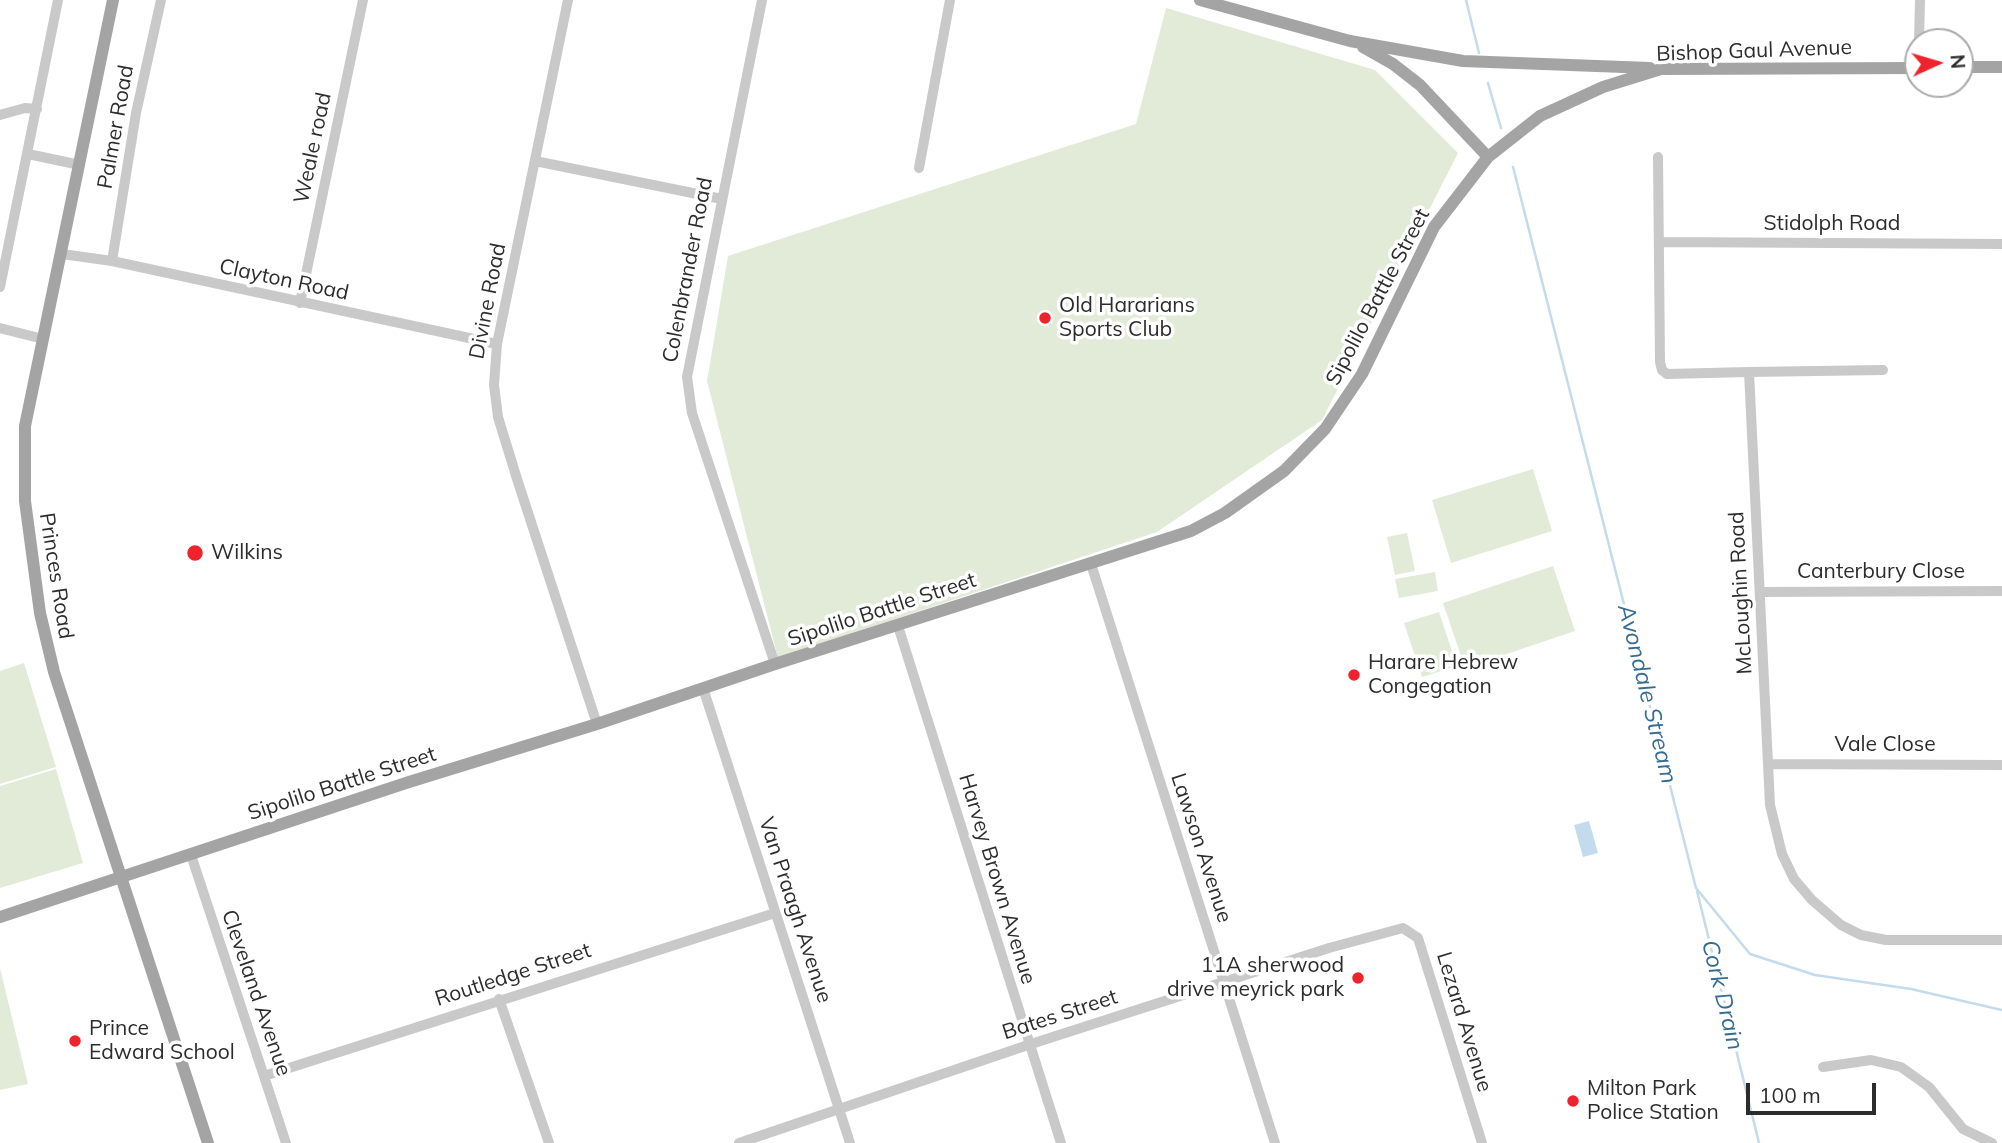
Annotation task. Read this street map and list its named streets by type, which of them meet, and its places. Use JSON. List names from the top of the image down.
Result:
{
  "streets": {
    "main road": ["Bishop Gaul Avenue", "Sipolilo Battle Street", "Princes Road"],
    "street": [
      "Palmer Road",
      "Weale road",
      "Stidolph Road",
      "Colenbrander Road",
      "Clayton Road",
      "Divine Road",
      "Canterbury Close",
      "McLoughin Road",
      "Vale Close",
      "Lawson Avenue",
      "Harvey Brown Avenue",
      "Van Praagh Avenue",
      "Routledge Street",
      "Cleveland Avenue",
      "Bates Street",
      "Lezard Avenue"
    ]
  },
  "crossings": [
    ["Bishop Gaul Avenue", "Sipolilo Battle Street"],
    ["Palmer Road", "Clayton Road"],
    ["Weale road", "Clayton Road"],
    ["Colenbrander Road", "Sipolilo Battle Street"],
    ["Clayton Road", "Divine Road"],
    ["Clayton Road", "Princes Road"],
    ["Sipolilo Battle Street", "Divine Road"],
    ["Sipolilo Battle Street", "Princes Road"],
    ["Sipolilo Battle Street", "Lawson Avenue"],
    ["Sipolilo Battle Street", "Harvey Brown Avenue"],
    ["Sipolilo Battle Street", "Van Praagh Avenue"],
    ["Sipolilo Battle Street", "Cleveland Avenue"],
    ["Canterbury Close", "McLoughin Road"],
    ["McLoughin Road", "Vale Close"],
    ["Lawson Avenue", "Bates Street"],
    ["Harvey Brown Avenue", "Bates Street"],
    ["Van Praagh Avenue", "Routledge Street"],
    ["Van Praagh Avenue", "Bates Street"],
    ["Routledge Street", "Cleveland Avenue"],
    ["Bates Street", "Lezard Avenue"]
  ],
  "water": ["Avondale Stream", "Cork Drain"],
  "places": [
    "Old Hararians Sports Club",
    "Wilkins",
    "Harare Hebrew Congegation",
    "11A sherwood drive meyrick park",
    "Prince Edward School",
    "Milton Park Police Station"
  ],
  "scale_bar": "100 m",
  "north": "right"
}
